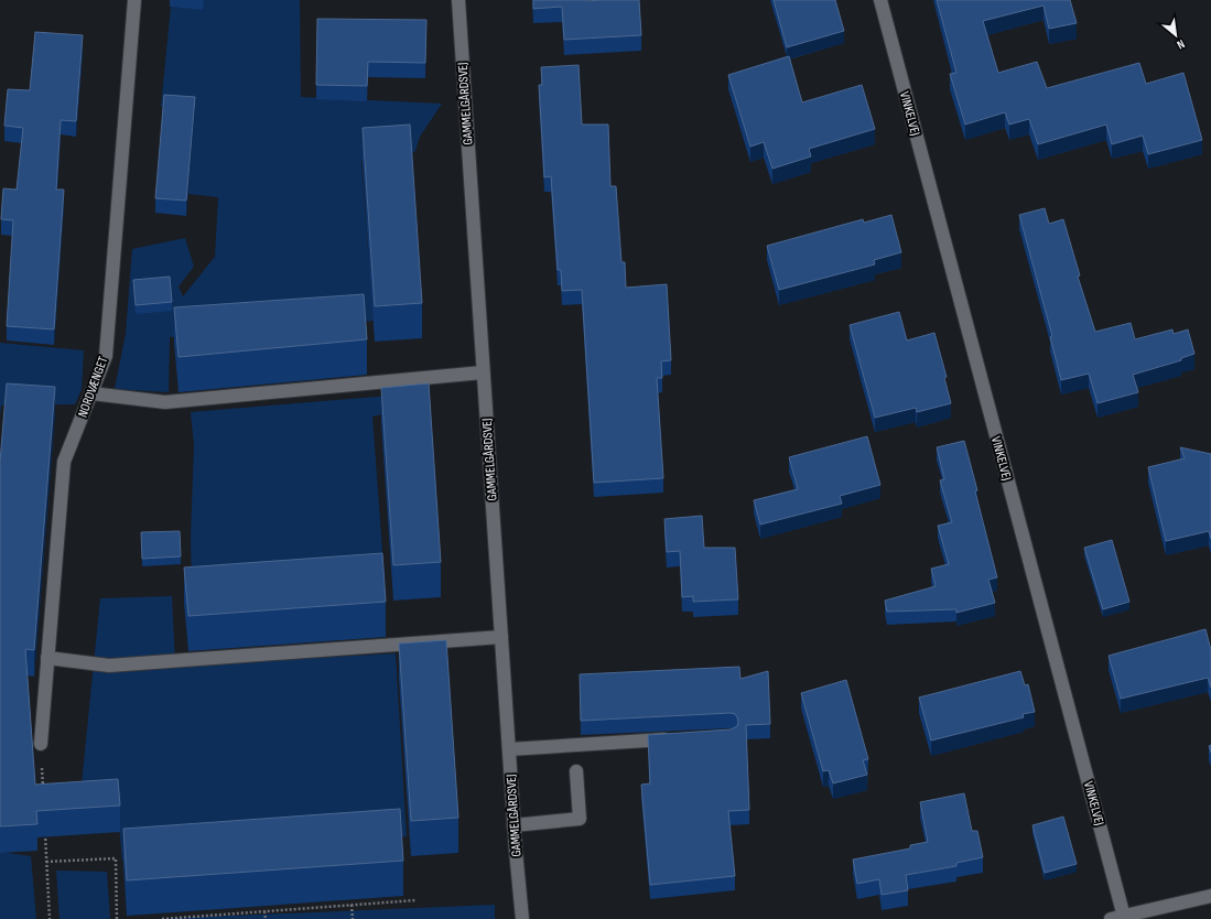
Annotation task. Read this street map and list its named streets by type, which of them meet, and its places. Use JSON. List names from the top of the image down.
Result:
{
  "streets": {
    "street": ["GAMMELGÅRDSVEJ", "VINKELVEJ", "NORDVÆNGET"]
  },
  "north": "bottom right"
}
